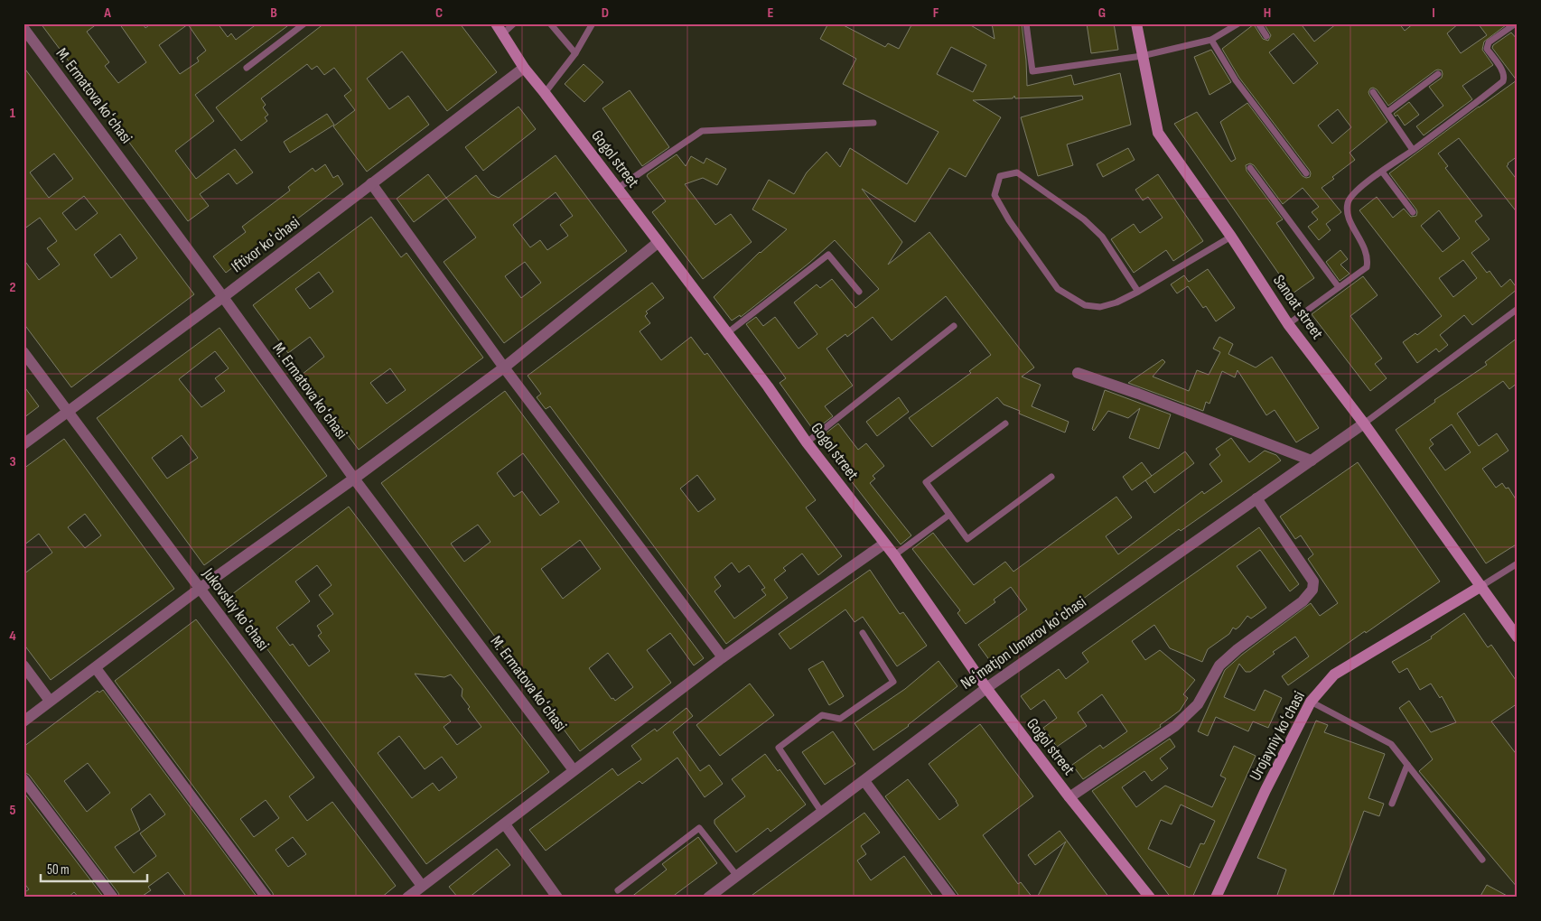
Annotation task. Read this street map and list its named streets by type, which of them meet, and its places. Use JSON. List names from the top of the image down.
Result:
{
  "streets": {
    "main road": ["Gogol street", "Sanoat street", "Urоjayniy koʻchasi"],
    "street": [
      "M. Ermatova koʻchasi",
      "Iftixor koʻchasi",
      "Jukovskiy koʻchasi",
      "Neʻmatjon Umarov koʻchasi"
    ]
  },
  "crossings": [
    ["M. Ermatova koʻchasi", "Iftixor koʻchasi"],
    ["Gogol street", "Iftixor koʻchasi"],
    ["Gogol street", "Neʻmatjon Umarov koʻchasi"],
    ["Iftixor koʻchasi", "Jukovskiy koʻchasi"],
    ["Sanoat street", "Neʻmatjon Umarov koʻchasi"],
    ["Sanoat street", "Urоjayniy koʻchasi"]
  ],
  "scale_bar": "50 m",
  "grid": {
    "columns": [
      "A",
      "B",
      "C",
      "D",
      "E",
      "F",
      "G",
      "H",
      "I"
    ],
    "rows": [
      "1",
      "2",
      "3",
      "4",
      "5"
    ]
  }
}
